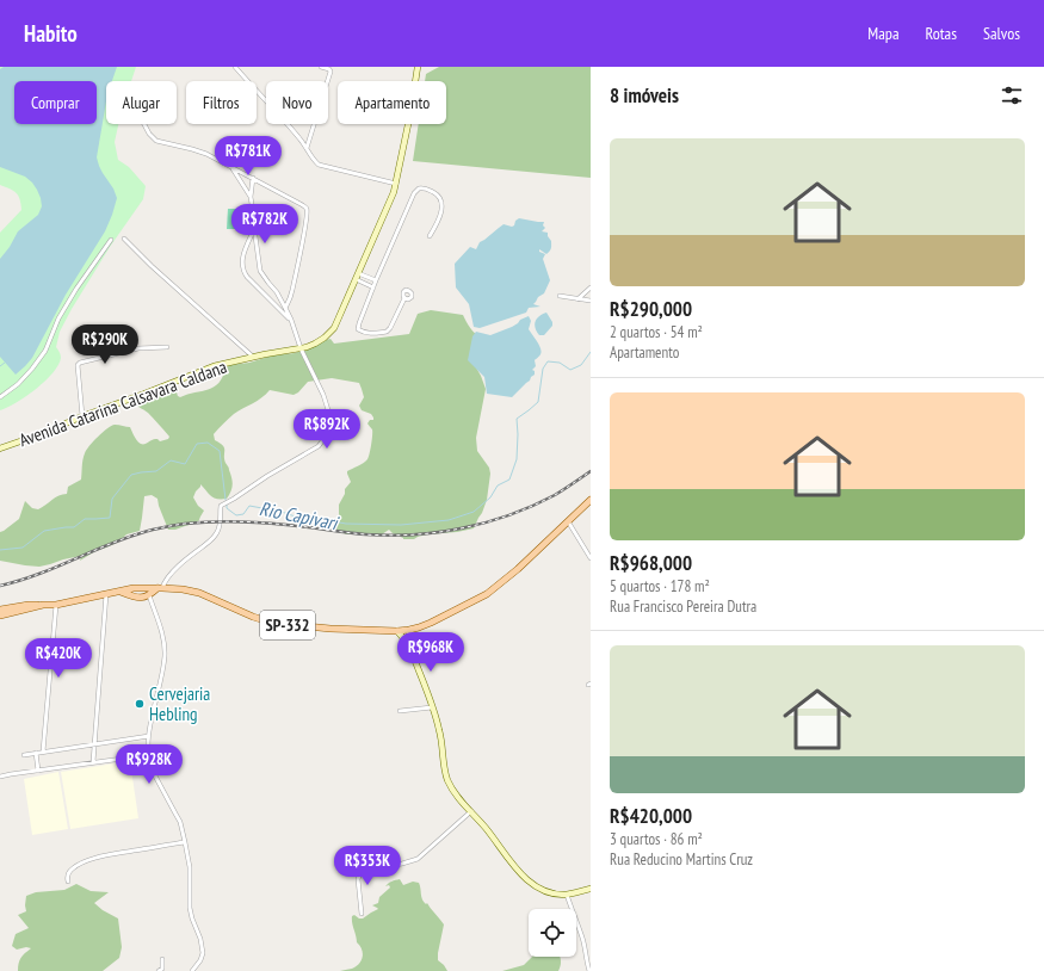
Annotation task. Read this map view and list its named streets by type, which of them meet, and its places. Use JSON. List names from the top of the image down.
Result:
{
  "streets": {
    "main road": ["SP-332"],
    "street": ["Avenida Catarina Calsavara Caldana"]
  },
  "water": ["Rio Capivari"],
  "places": ["Cervejaria Hebling"],
  "page": {
    "header": "Habito",
    "nav": ["Mapa", "Rotas", "Salvos"],
    "heading": "8 imóveis",
    "chip": [
      "Comprar",
      "Alugar",
      "Filtros",
      "Novo",
      "Apartamento"
    ],
    "list": [
      {
        "name": "R$290,000",
        "note": "2 quartos · 54 m² · Apartamento"
      },
      {
        "name": "R$968,000",
        "note": "5 quartos · 178 m² · Rua Francisco Pereira Dutra"
      },
      {
        "name": "R$420,000",
        "note": "3 quartos · 86 m² · Rua Reducino Martins Cruz"
      }
    ],
    "price": [
      "R$781K",
      "R$782K",
      "R$290K",
      "R$892K",
      "R$968K",
      "R$420K",
      "R$928K",
      "R$353K"
    ]
  }
}
